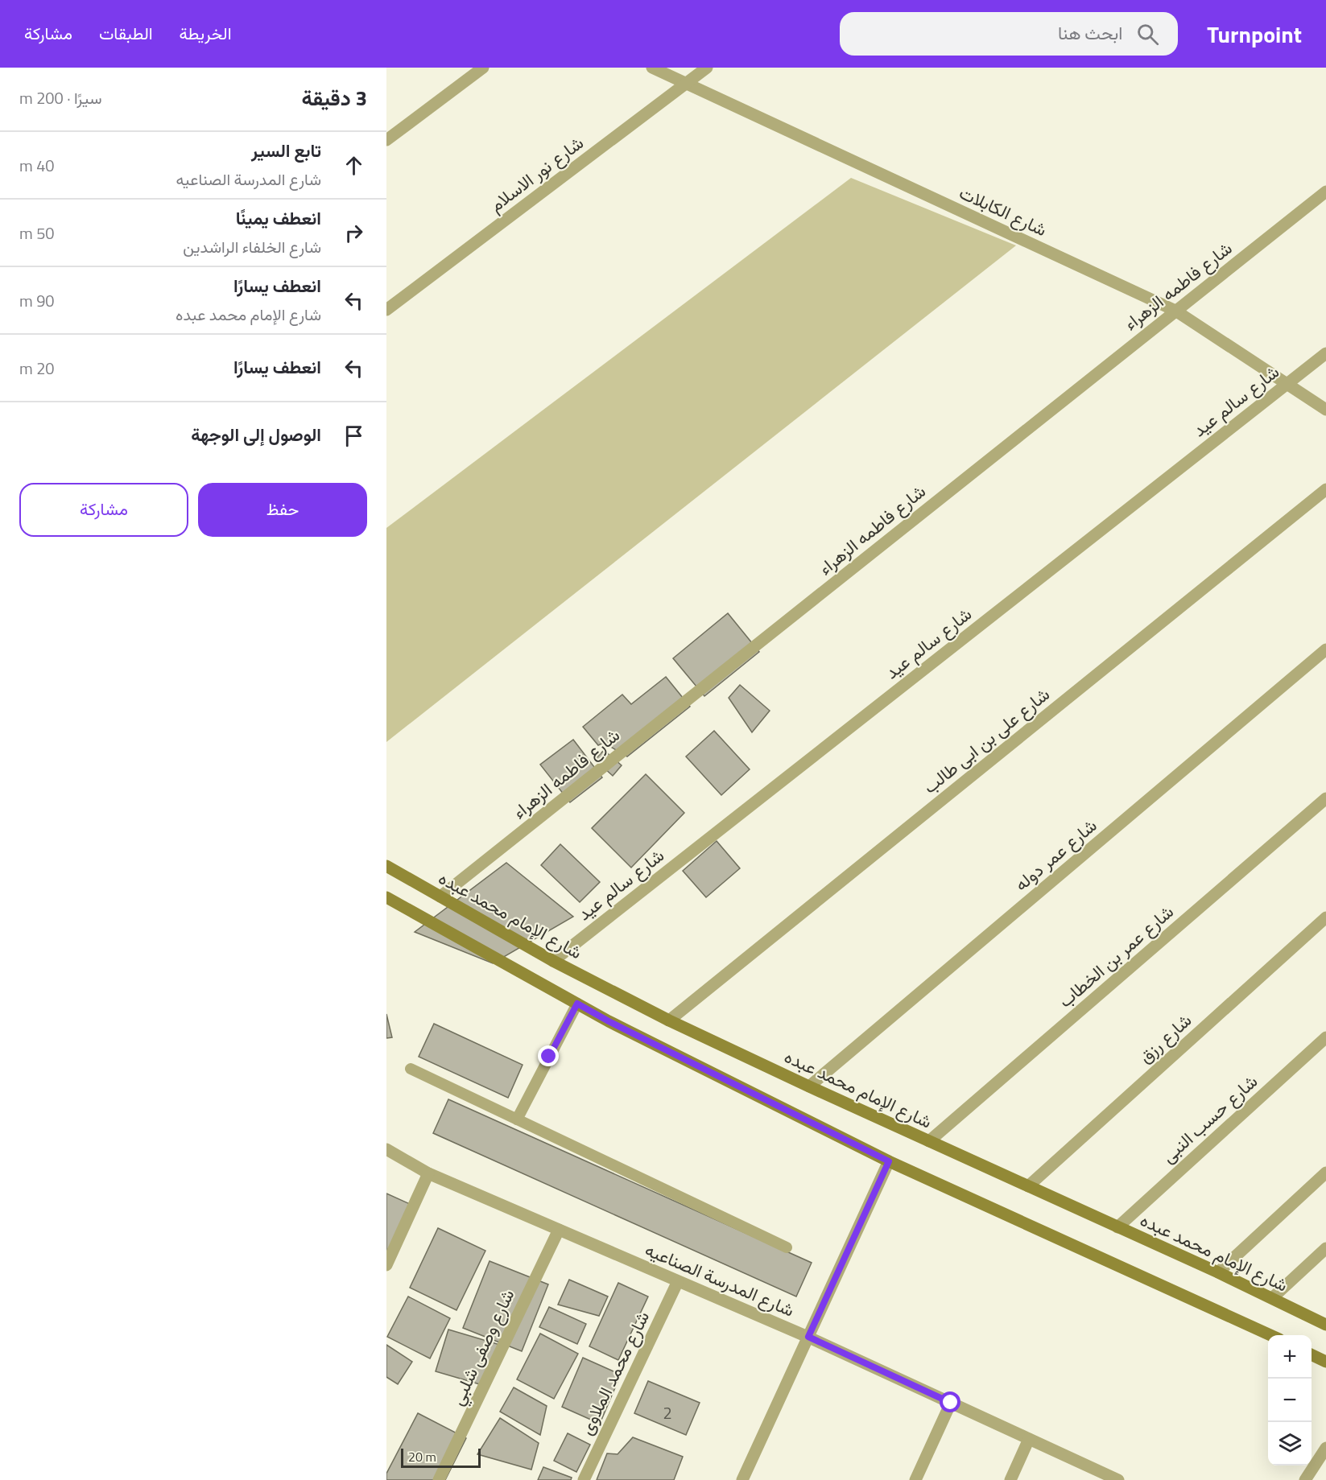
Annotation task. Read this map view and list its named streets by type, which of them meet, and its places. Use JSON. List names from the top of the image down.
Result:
{
  "streets": {
    "main road": ["شارع الإمام محمد عبده"],
    "street": [
      "شارع نور الاسلام",
      "شارع الكابلات",
      "شارع فاطمه الزهراء",
      "شارع سالم عيد",
      "شارع على بن ابى طالب",
      "شارع عمر دوله",
      "شارع عمر بن الخطاب",
      "شارع رزق",
      "شارع حسب النبى",
      "شارع المدرسة الصناعيه",
      "شارع وصفى شلبي",
      "شارع محمد الملاوى"
    ]
  },
  "crossings": [
    ["شارع نور الاسلام", "شارع الكابلات"],
    ["شارع الكابلات", "شارع فاطمه الزهراء"],
    ["شارع الكابلات", "شارع سالم عيد"],
    ["شارع فاطمه الزهراء", "شارع الإمام محمد عبده"],
    ["شارع سالم عيد", "شارع الإمام محمد عبده"],
    ["شارع على بن ابى طالب", "شارع الإمام محمد عبده"],
    ["شارع عمر دوله", "شارع الإمام محمد عبده"],
    ["شارع الإمام محمد عبده", "شارع عمر بن الخطاب"],
    ["شارع الإمام محمد عبده", "شارع رزق"],
    ["شارع الإمام محمد عبده", "شارع حسب النبى"],
    ["شارع المدرسة الصناعيه", "شارع وصفى شلبي"],
    ["شارع المدرسة الصناعيه", "شارع محمد الملاوى"]
  ],
  "house_numbers": ["2"],
  "scale_bar": "20 m",
  "page": {
    "header": "Turnpoint",
    "search": "ابحث هنا",
    "nav": ["الخريطة", "الطبقات", "مشاركة"],
    "heading": ["3 دقيقة", "سيرًا · 200 m"],
    "list": [
      ["تابع السير", "شارع المدرسة الصناعيه", "40 m"],
      ["انعطف يمينًا", "شارع الخلفاء الراشدين", "50 m"],
      ["انعطف يسارًا", "شارع الإمام محمد عبده", "90 m"],
      ["انعطف يسارًا", "20 m"],
      "الوصول إلى الوجهة"
    ],
    "buttons": ["حفظ", "مشاركة"],
    "map_buttons": ["+", "−"],
    "scale": "20 m"
  }
}
